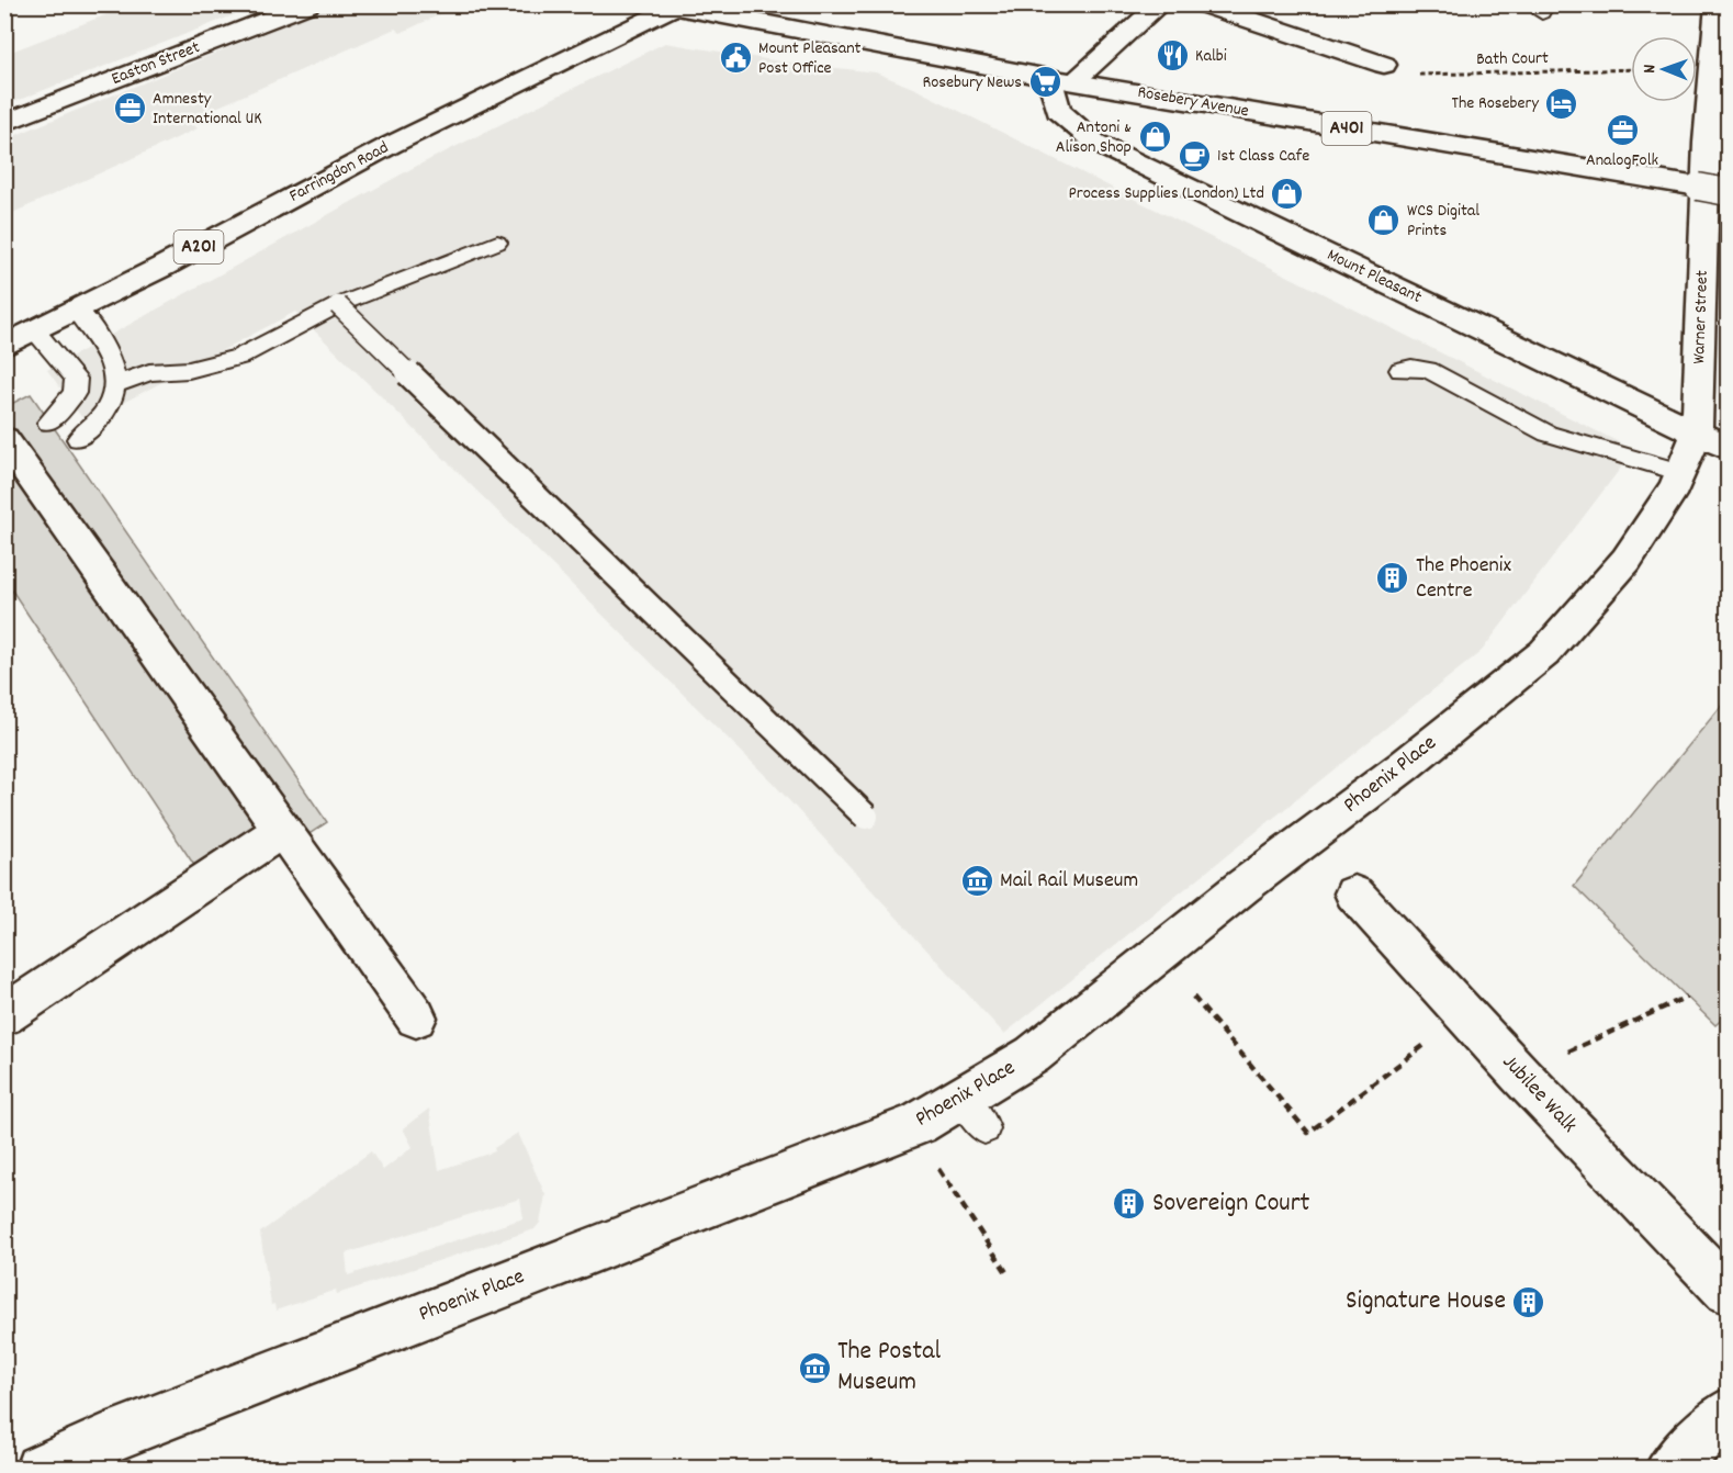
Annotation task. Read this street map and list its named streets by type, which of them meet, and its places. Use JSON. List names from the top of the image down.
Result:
{
  "streets": {
    "street": [
      "Easton Street",
      "Rosebery Avenue",
      "A401",
      "Farringdon Road",
      "A201",
      "Mount Pleasant",
      "Warner Street",
      "Phoenix Place",
      "Jubilee Walk"
    ],
    "path": ["Bath Court"]
  },
  "crossings": [
    ["Rosebery Avenue", "Farringdon Road"],
    ["Rosebery Avenue", "Mount Pleasant"],
    ["Mount Pleasant", "Warner Street"],
    ["Mount Pleasant", "Phoenix Place"],
    ["Warner Street", "Phoenix Place"]
  ],
  "places": {
    "restaurant": ["Kalbi"],
    "public building": ["Mount Pleasant Post Office"],
    "supermarket": ["Rosebury News"],
    "hotel": ["The Rosebery"],
    "office": ["Amnesty International UK", "AnalogFolk"],
    "shop": ["Antoni & Alison Shop", "Process Supplies (London) Ltd", "WCS Digital Prints"],
    "cafe": ["1st Class Cafe"],
    "building": ["The Phoenix Centre", "Sovereign Court", "Signature House"],
    "museum": ["Mail Rail Museum", "The Postal Museum"]
  },
  "north": "left"
}
